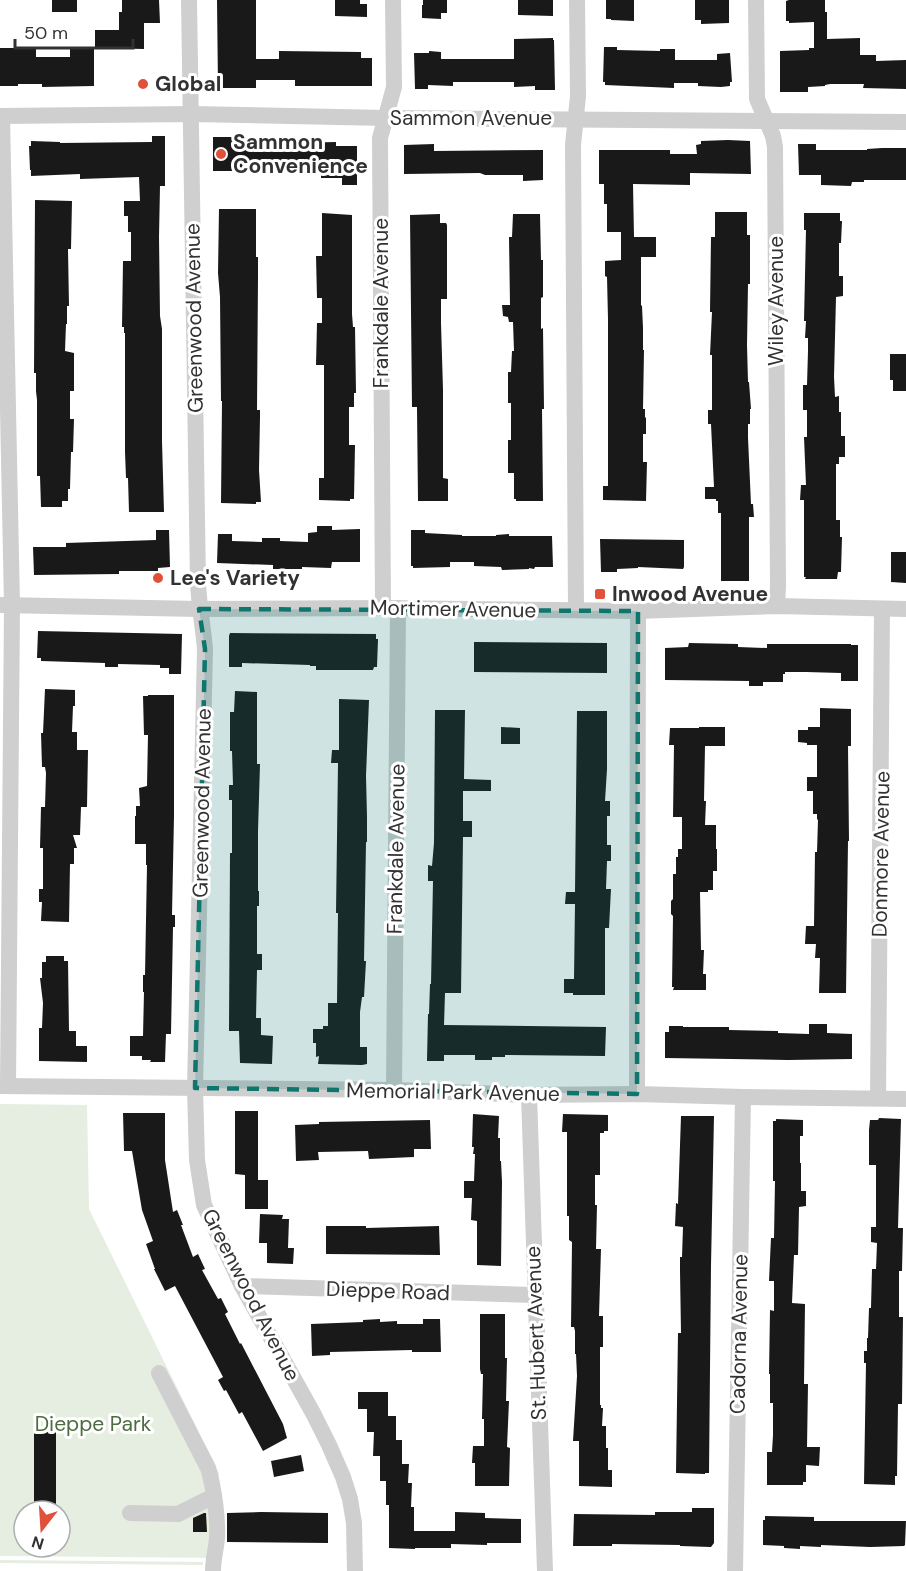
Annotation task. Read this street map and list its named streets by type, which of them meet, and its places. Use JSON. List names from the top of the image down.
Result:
{
  "streets": {
    "street": [
      "Sammon Avenue",
      "Wiley Avenue",
      "Frankdale Avenue",
      "Greenwood Avenue",
      "Mortimer Avenue",
      "Donmore Avenue",
      "Memorial Park Avenue",
      "Dieppe Road",
      "St. Hubert Avenue",
      "Cadorna Avenue"
    ]
  },
  "crossings": [
    ["Sammon Avenue", "Wiley Avenue"],
    ["Sammon Avenue", "Frankdale Avenue"],
    ["Sammon Avenue", "Greenwood Avenue"],
    ["Wiley Avenue", "Mortimer Avenue"],
    ["Frankdale Avenue", "Mortimer Avenue"],
    ["Frankdale Avenue", "Memorial Park Avenue"],
    ["Greenwood Avenue", "Mortimer Avenue"],
    ["Greenwood Avenue", "Memorial Park Avenue"],
    ["Greenwood Avenue", "Dieppe Road"],
    ["Mortimer Avenue", "Donmore Avenue"],
    ["Donmore Avenue", "Memorial Park Avenue"],
    ["Memorial Park Avenue", "St. Hubert Avenue"],
    ["Memorial Park Avenue", "Cadorna Avenue"],
    ["Dieppe Road", "St. Hubert Avenue"]
  ],
  "parks": ["Dieppe Park"],
  "places": {
    "other": ["Global", "Sammon Convenience", "Lee's Variety"],
    "transit": ["Inwood Avenue"]
  },
  "scale_bar": "50 m",
  "north": "bottom"
}
